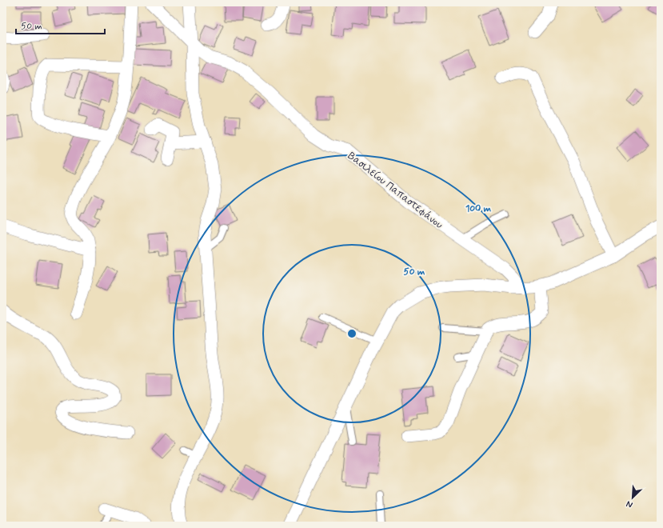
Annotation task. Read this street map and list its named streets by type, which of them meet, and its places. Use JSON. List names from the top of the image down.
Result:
{
  "streets": {
    "street": ["Βασιλείου Παπαστεφάνου"]
  },
  "scale_bar": "50 m",
  "north": "bottom left",
  "rings": ["100 m", "50 m"]
}
